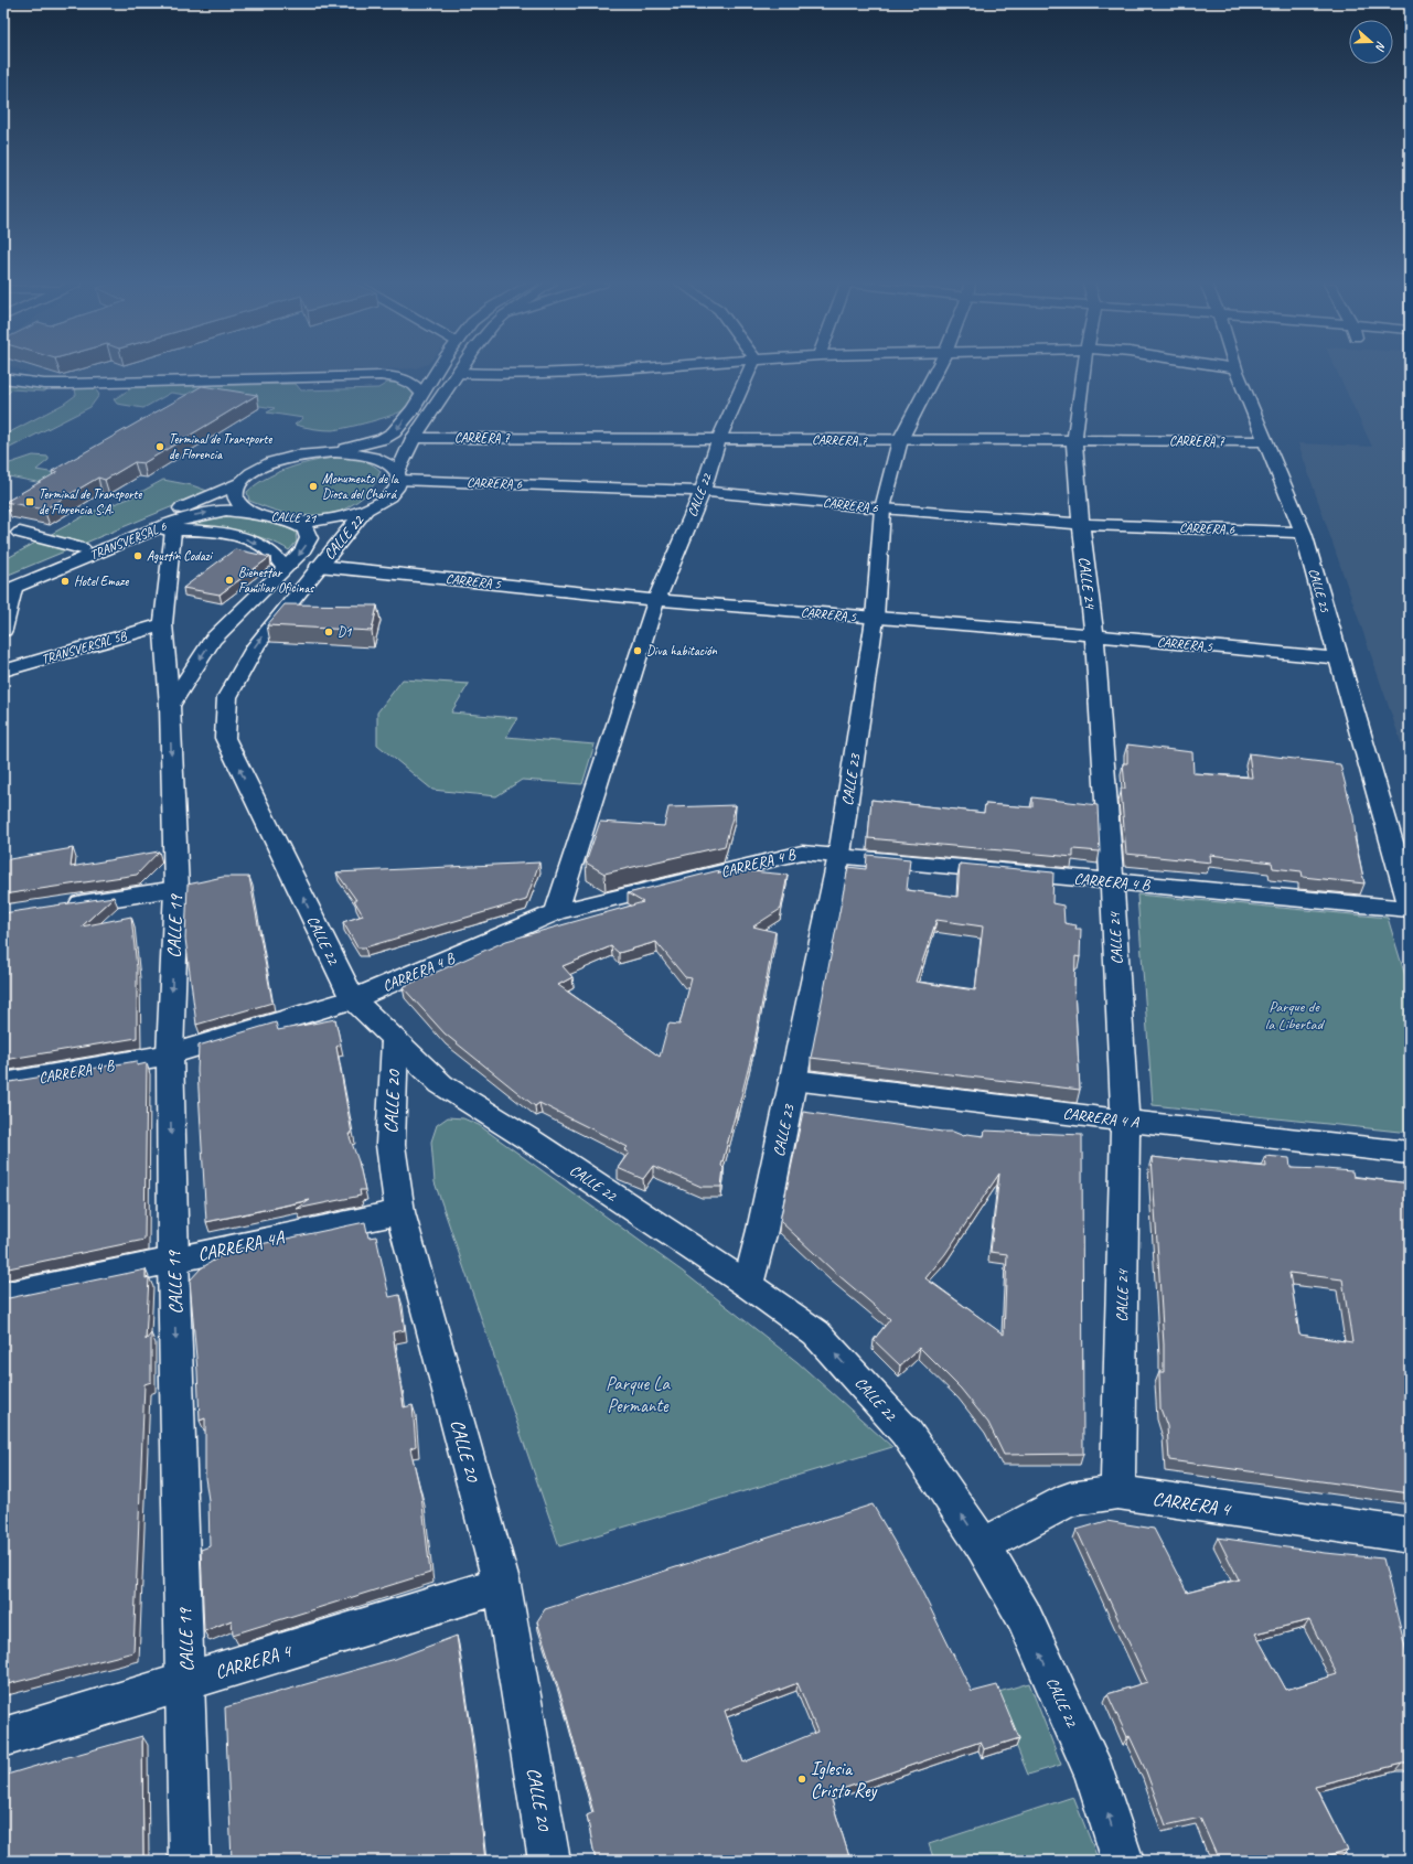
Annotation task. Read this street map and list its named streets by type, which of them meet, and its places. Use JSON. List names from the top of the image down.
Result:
{
  "streets": {
    "street": [
      "CARRERA 7",
      "CARRERA 6",
      "CALLE 22",
      "CALLE 21",
      "TRANSVERSAL 6",
      "CARRERA 5",
      "CALLE 24",
      "CALLE 25",
      "TRANSVERSAL 5B",
      "CALLE 23",
      "CARRERA 4 B",
      "CALLE 19",
      "CALLE 20",
      "CARRERA 4 A",
      "CARRERA 4A",
      "CARRERA 4"
    ]
  },
  "crossings": [
    ["CARRERA 7", "CALLE 22"],
    ["CARRERA 7", "CALLE 21"],
    ["CARRERA 7", "CALLE 24"],
    ["CARRERA 7", "CALLE 25"],
    ["CARRERA 7", "CALLE 23"],
    ["CARRERA 6", "CALLE 22"],
    ["CARRERA 6", "CALLE 21"],
    ["CARRERA 6", "CALLE 24"],
    ["CARRERA 6", "CALLE 25"],
    ["CARRERA 6", "CALLE 23"],
    ["CALLE 22", "CALLE 21"],
    ["CALLE 22", "CARRERA 5"],
    ["CALLE 22", "CALLE 23"],
    ["CALLE 22", "CARRERA 4 B"],
    ["CALLE 22", "CALLE 20"],
    ["CALLE 22", "CARRERA 4"],
    ["CALLE 21", "TRANSVERSAL 6"],
    ["CARRERA 5", "CALLE 24"],
    ["CARRERA 5", "CALLE 25"],
    ["CARRERA 5", "CALLE 23"],
    ["CALLE 24", "CARRERA 4 B"],
    ["CALLE 24", "CARRERA 4 A"],
    ["CALLE 24", "CARRERA 4"],
    ["TRANSVERSAL 5B", "CALLE 19"],
    ["CALLE 23", "CARRERA 4 B"],
    ["CALLE 23", "CARRERA 4 A"],
    ["CARRERA 4 B", "CALLE 19"],
    ["CALLE 19", "CARRERA 4A"],
    ["CALLE 19", "CARRERA 4"],
    ["CALLE 20", "CARRERA 4A"],
    ["CALLE 20", "CARRERA 4"]
  ],
  "one_way": ["CALLE 22", "CALLE 19"],
  "parks": ["Parque de la Libertad", "Parque La Permante"],
  "places": {
    "other": [
      "Terminal de Transporte de Florencia",
      "Monumento de la Diosa del Chairá",
      "Agustín Codazi",
      "Bienestar Familiar Oficinas",
      "Hotel Emaze",
      "D1",
      "Diva habitación",
      "Iglesia Cristo Rey"
    ],
    "transit": ["Terminal de Transporte de Florencia S.A."]
  },
  "north": "right"
}
